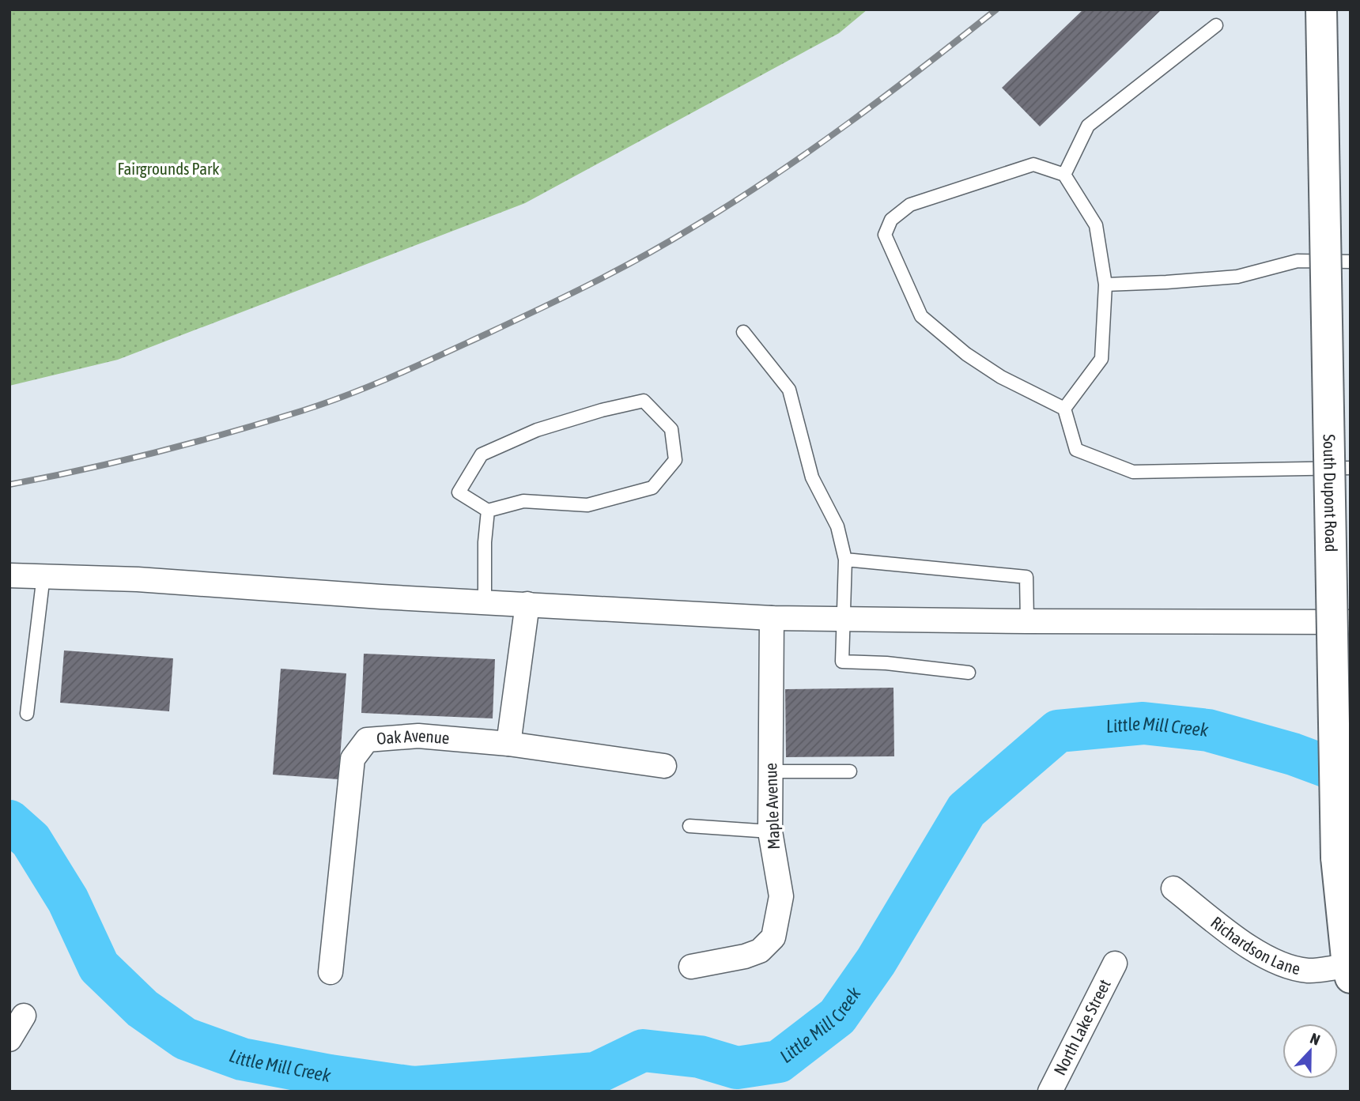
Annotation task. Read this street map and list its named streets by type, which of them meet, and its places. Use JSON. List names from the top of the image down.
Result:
{
  "streets": {
    "main road": ["South Dupont Road"],
    "street": [
      "Oak Avenue",
      "Maple Avenue",
      "Richardson Lane",
      "North Lake Street"
    ]
  },
  "crossings": [
    ["South Dupont Road", "Richardson Lane"]
  ],
  "water": ["Little Mill Creek"],
  "parks": ["Fairgrounds Park"],
  "north": "top"
}
